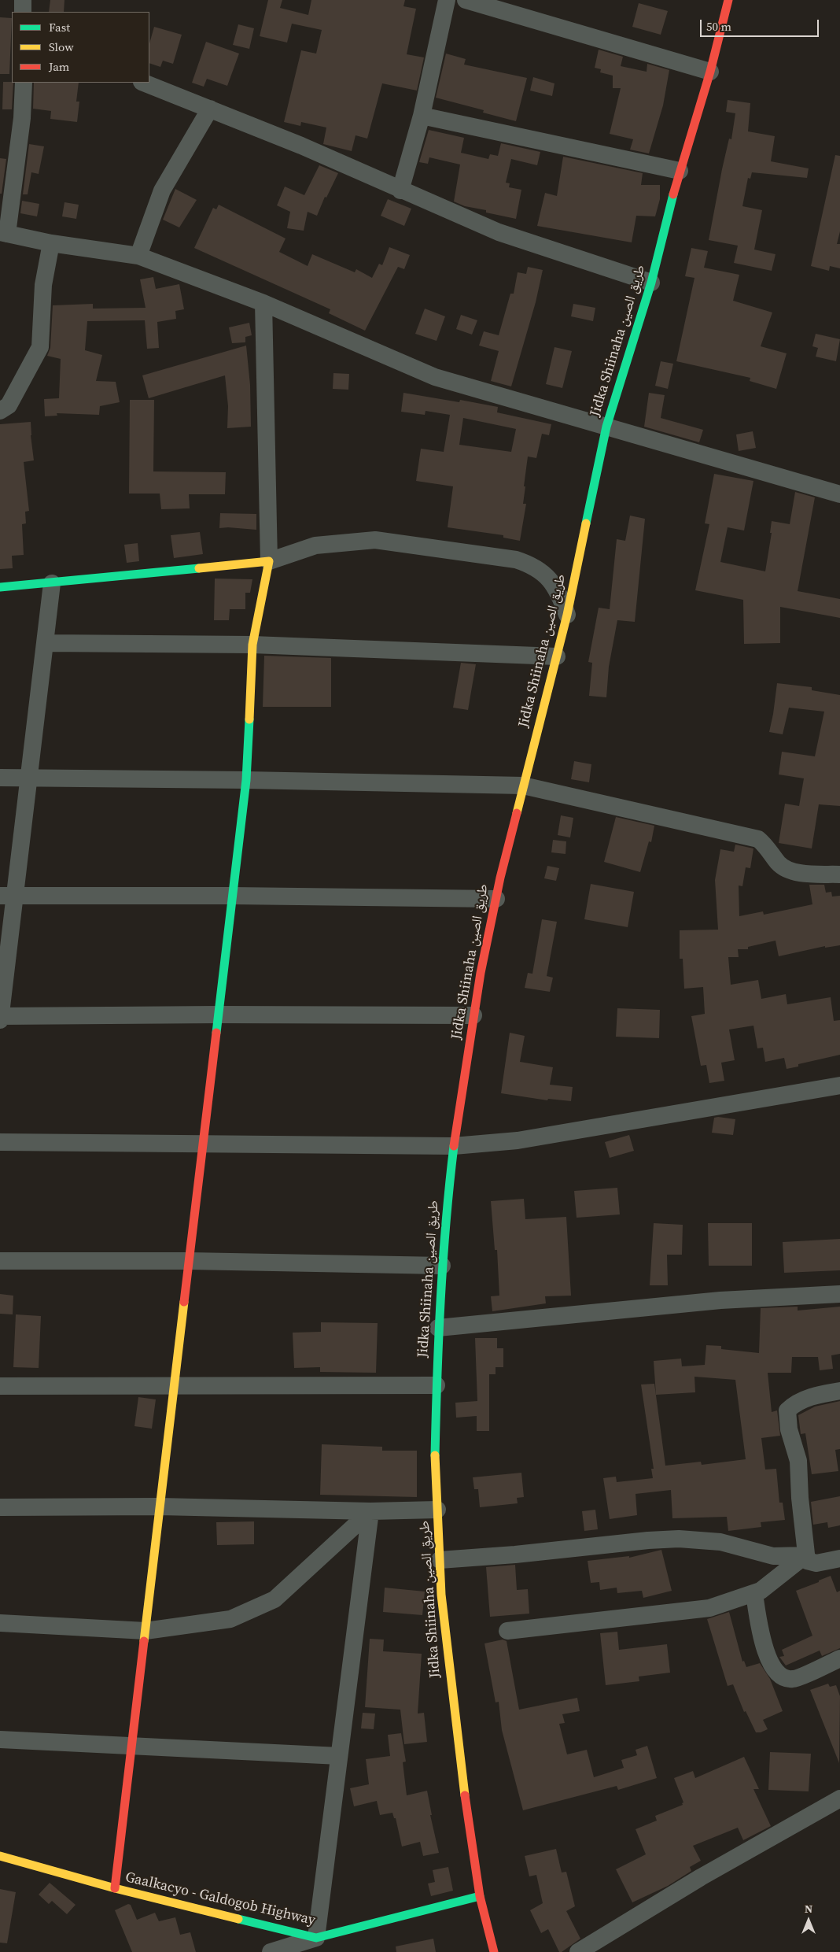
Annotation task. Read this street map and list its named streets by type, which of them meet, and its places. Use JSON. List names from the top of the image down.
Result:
{
  "streets": {
    "street": ["Jidka Shiinaha طريق الصين", "Gaalkacyo - Galdogob Highway"]
  },
  "crossings": [
    ["Jidka Shiinaha طريق الصين", "Gaalkacyo - Galdogob Highway"]
  ],
  "legend": ["Fast", "Slow", "Jam"],
  "scale_bar": "50 m",
  "north": "top"
}
